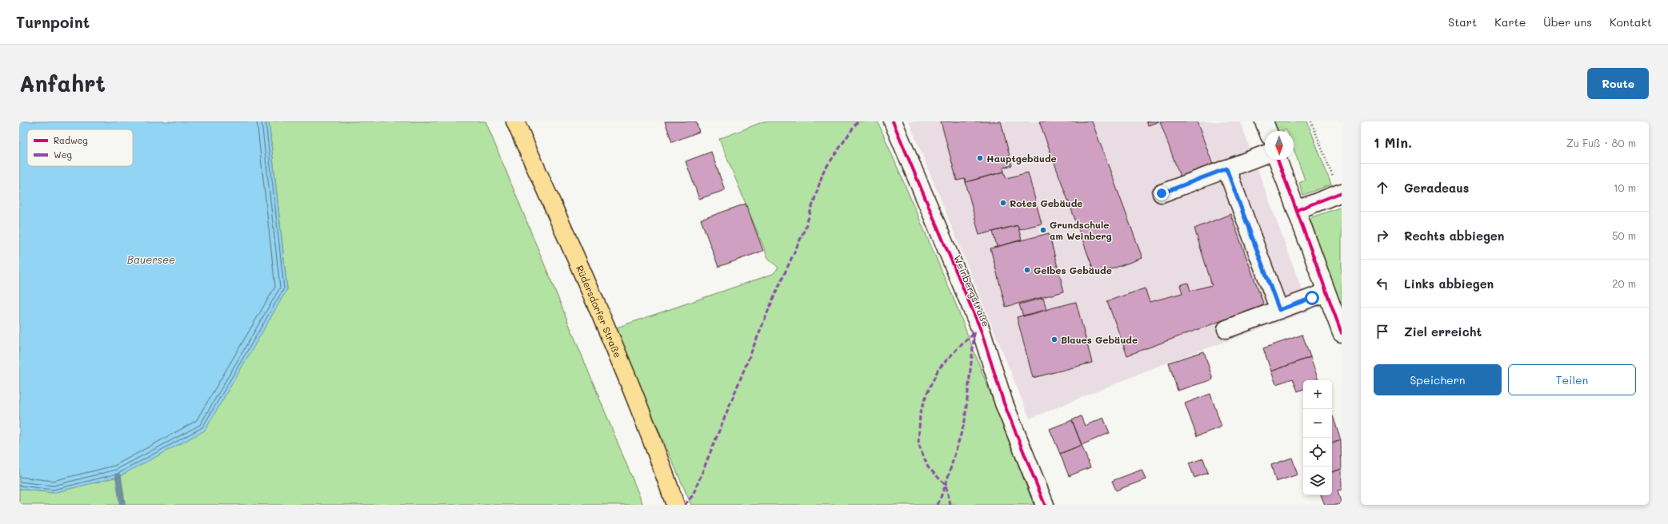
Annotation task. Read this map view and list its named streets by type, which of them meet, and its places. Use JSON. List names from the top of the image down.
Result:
{
  "streets": {
    "main road": ["Rüdersdorfer Straße"],
    "street": ["Weinbergstraße"]
  },
  "water": ["Bauersee"],
  "places": [
    "Hauptgebäude",
    "Rotes Gebäude",
    "Grundschule am Weinberg",
    "Gelbes Gebäude",
    "Blaues Gebäude"
  ],
  "legend": ["Radweg", "Weg"],
  "north": "bottom",
  "page": {
    "header": "Turnpoint",
    "nav": [
      "Start",
      "Karte",
      "Über uns",
      "Kontakt"
    ],
    "buttons": [
      "Route",
      ["Speichern", "Teilen"]
    ],
    "title": "Anfahrt",
    "heading": ["1 Min.", "Zu Fuß · 80 m"],
    "list": [
      ["Geradeaus", "10 m"],
      ["Rechts abbiegen", "50 m"],
      ["Links abbiegen", "20 m"],
      "Ziel erreicht"
    ],
    "map_buttons": ["+", "−"]
  }
}
